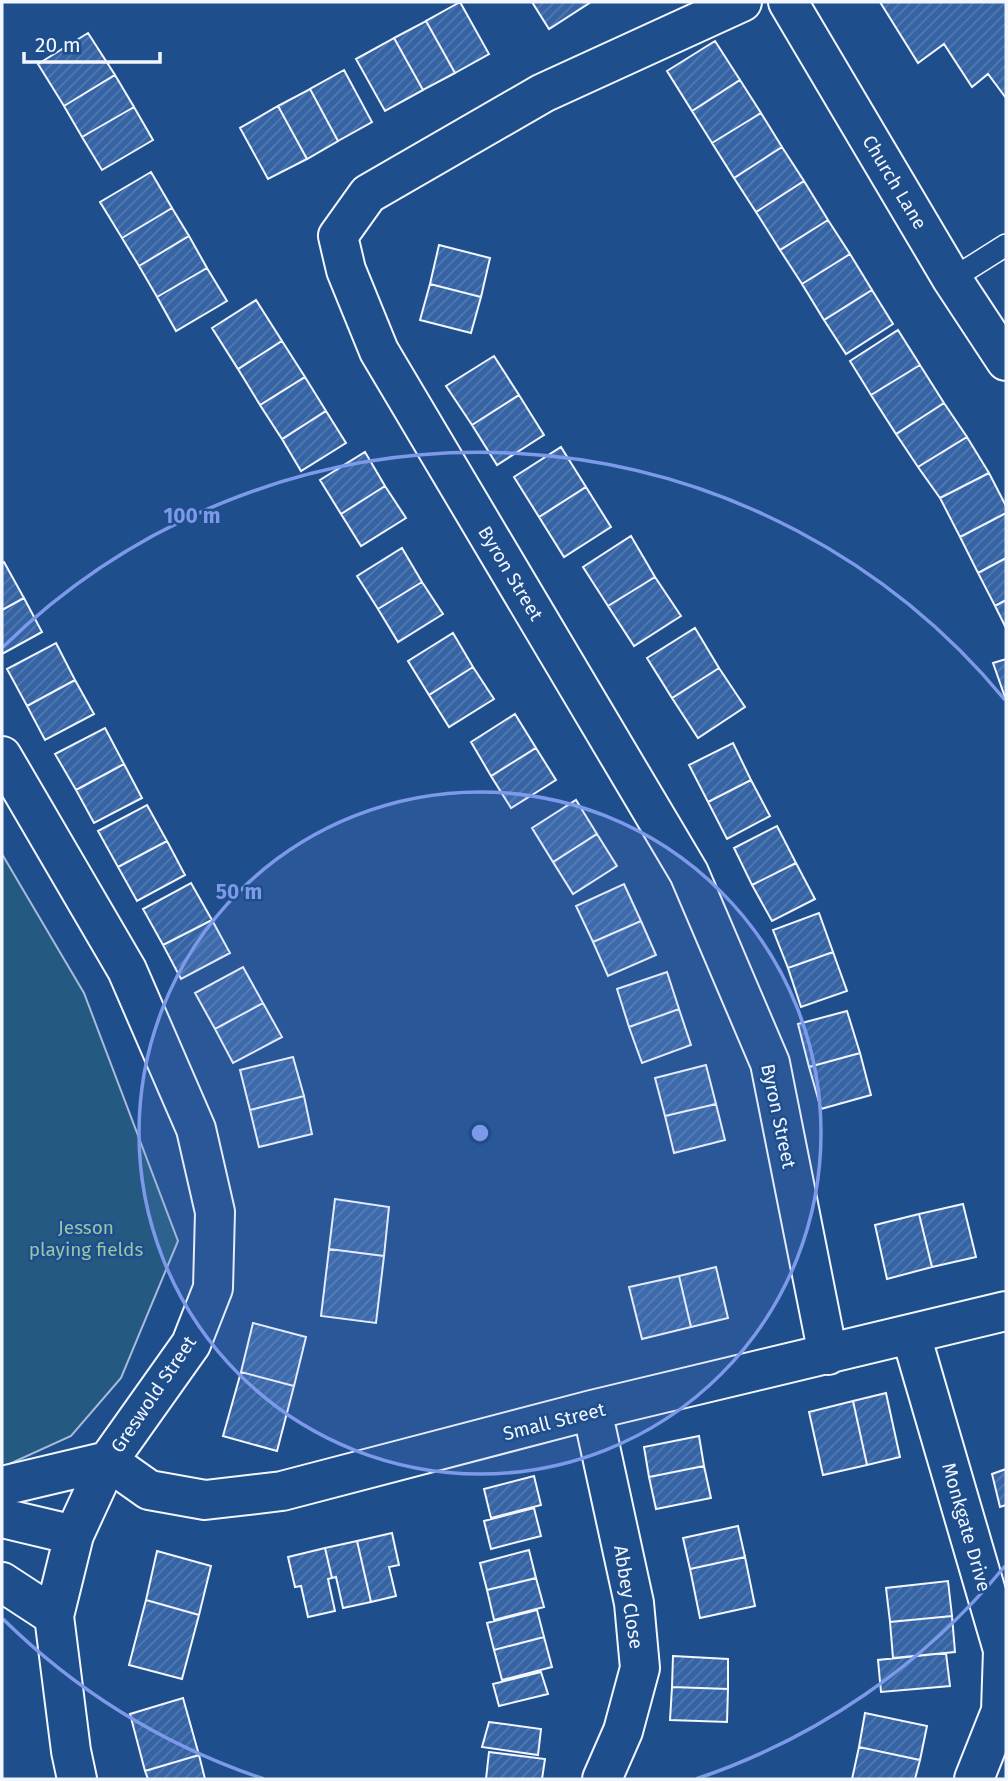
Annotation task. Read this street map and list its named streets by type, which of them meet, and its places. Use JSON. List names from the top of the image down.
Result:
{
  "streets": {
    "street": [
      "Church Lane",
      "Byron Street",
      "Greswold Street",
      "Small Street",
      "Monkgate Drive",
      "Abbey Close"
    ]
  },
  "crossings": [
    ["Byron Street", "Small Street"],
    ["Greswold Street", "Small Street"],
    ["Small Street", "Monkgate Drive"],
    ["Small Street", "Abbey Close"]
  ],
  "parks": ["Jesson playing fields"],
  "scale_bar": "20 m",
  "rings": ["100 m", "50 m"]
}
